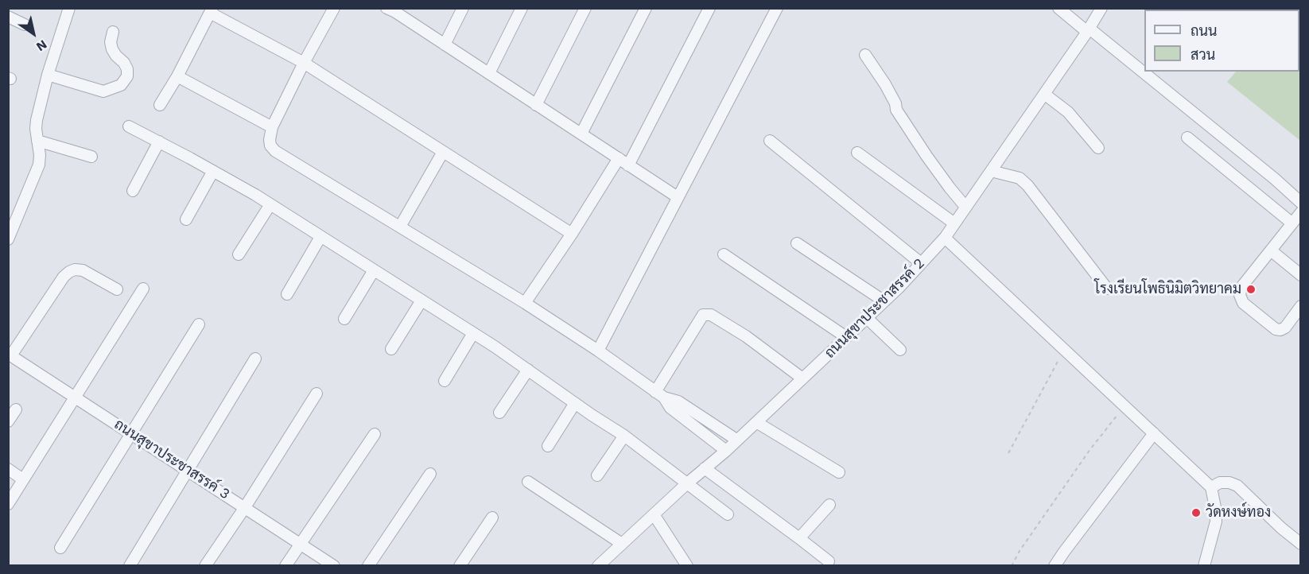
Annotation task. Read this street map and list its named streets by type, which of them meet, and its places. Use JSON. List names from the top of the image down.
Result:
{
  "streets": {
    "street": ["ถนนสุขาประชาสรรค์ 2", "ถนนสุขาประชาสรรค์ 3"]
  },
  "places": ["โรงเรียนโพธินิมิตวิทยาคม", "วัดหงษ์ทอง"],
  "legend": ["ถนน", "สวน"],
  "north": "bottom right"
}
